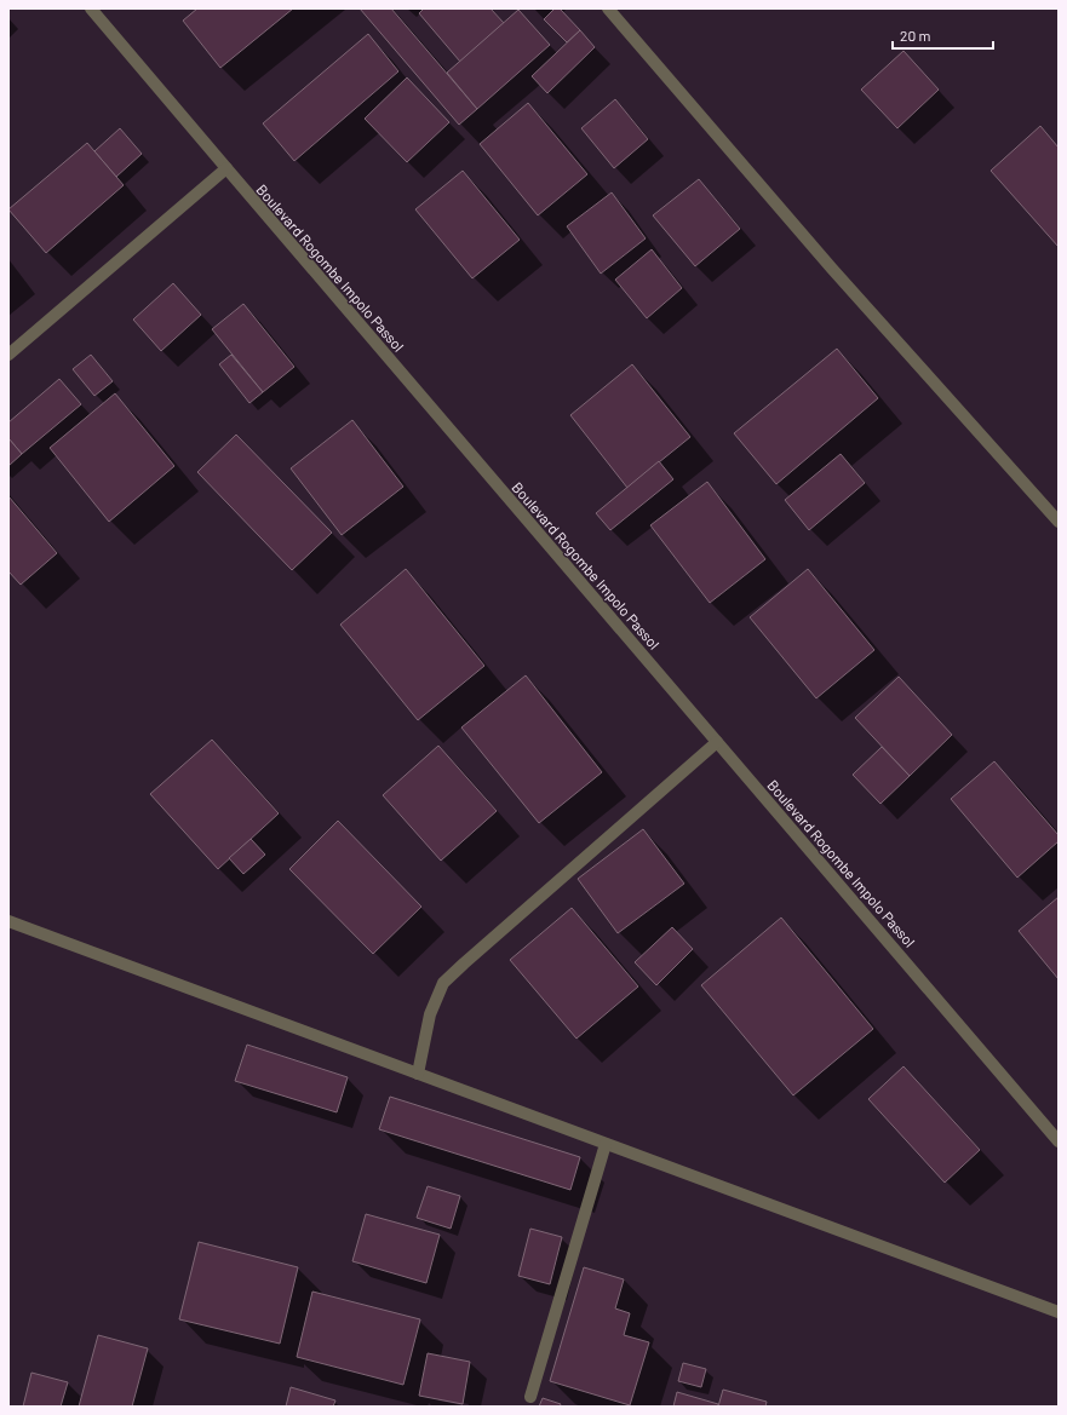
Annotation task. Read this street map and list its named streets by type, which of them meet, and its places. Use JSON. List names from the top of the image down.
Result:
{
  "streets": {
    "street": ["Boulevard Rogombe Impolo Passol"]
  },
  "scale_bar": "20 m"
}
